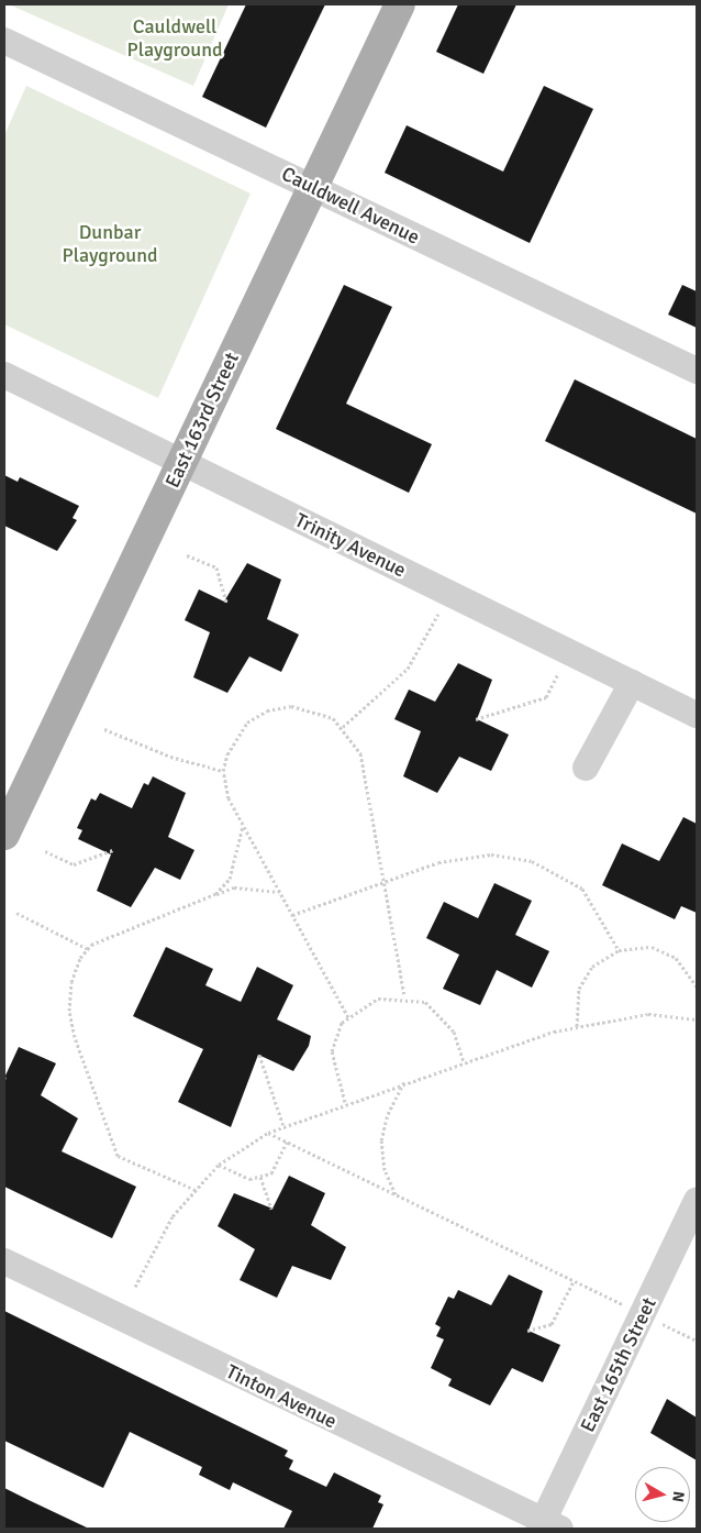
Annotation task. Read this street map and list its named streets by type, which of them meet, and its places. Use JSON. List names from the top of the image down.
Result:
{
  "streets": {
    "main road": ["East 163rd Street"],
    "street": [
      "Cauldwell Avenue",
      "Trinity Avenue",
      "East 165th Street",
      "Tinton Avenue"
    ]
  },
  "crossings": [
    ["Cauldwell Avenue", "East 163rd Street"],
    ["East 163rd Street", "Trinity Avenue"],
    ["East 165th Street", "Tinton Avenue"]
  ],
  "parks": ["Cauldwell Playground", "Dunbar Playground"],
  "north": "right"
}
